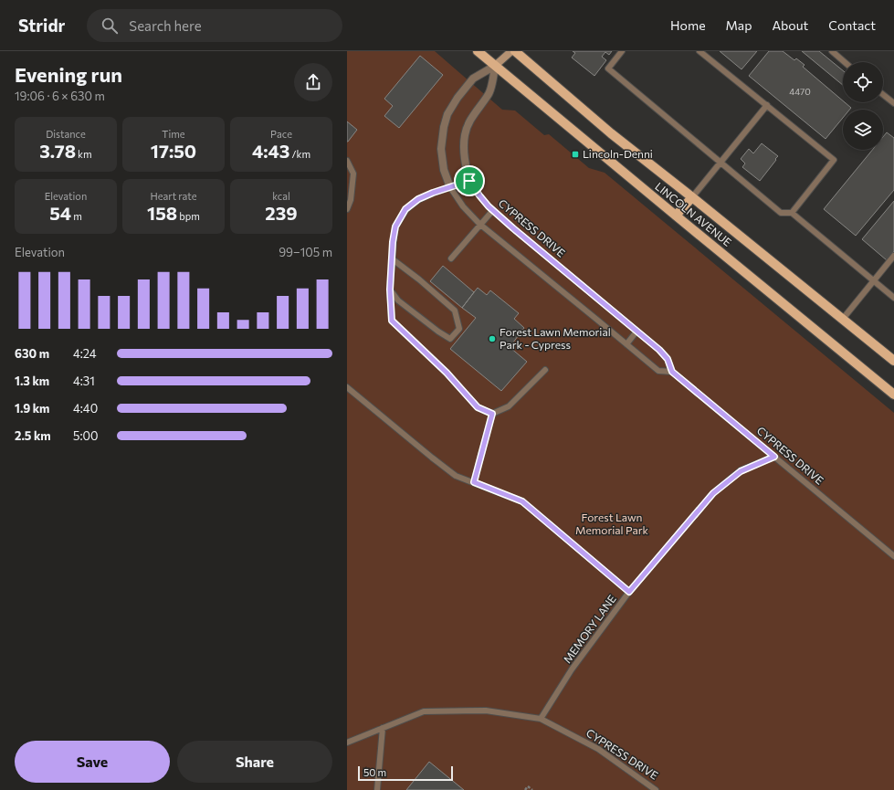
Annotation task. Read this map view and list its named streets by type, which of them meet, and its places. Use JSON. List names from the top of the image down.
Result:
{
  "streets": {
    "main road": ["LINCOLN AVENUE"],
    "street": ["CYPRESS DRIVE"],
    "lane": ["MEMORY LANE"]
  },
  "crossings": [
    ["LINCOLN AVENUE", "CYPRESS DRIVE"],
    ["CYPRESS DRIVE", "MEMORY LANE"]
  ],
  "parks": ["Forest Lawn Memorial Park"],
  "places": {
    "transit": ["Lincoln-Denni"],
    "other": ["Forest Lawn Memorial Park - Cypress"]
  },
  "house_numbers": ["4470"],
  "scale_bar": "50 m",
  "page": {
    "header": "Stridr",
    "search": "Search here",
    "nav": [
      "Home",
      "Map",
      "About",
      "Contact"
    ],
    "heading": ["Evening run", "19:06 · 6 × 630 m"],
    "stats": [
      ["Distance", "3.78 km"],
      ["Time", "17:50"],
      ["Pace", "4:43 /km"],
      ["Elevation", "54 m"],
      ["Heart rate", "158 bpm"],
      ["kcal", "239"]
    ],
    "chart": ["Elevation", "99–105 m"],
    "list": [
      {
        "name": "630 m",
        "note": "4:24"
      },
      {
        "name": "1.3 km",
        "note": "4:31"
      },
      {
        "name": "1.9 km",
        "note": "4:40"
      },
      {
        "name": "2.5 km",
        "note": "5:00"
      }
    ],
    "buttons": ["Save", "Share"],
    "scale": "50 m"
  }
}
